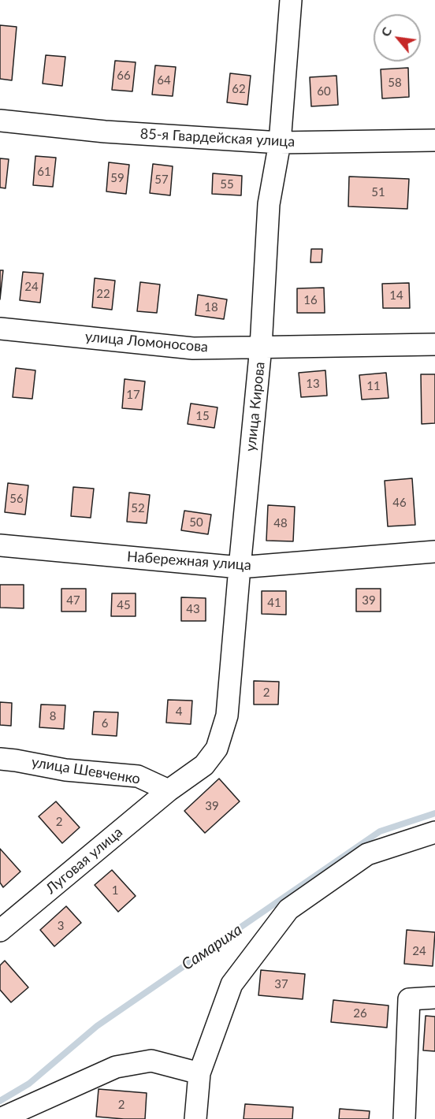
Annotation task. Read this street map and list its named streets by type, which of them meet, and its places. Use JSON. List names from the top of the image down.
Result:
{
  "streets": {
    "street": [
      "85-я Гвардейская улица",
      "улица Ломоносова",
      "улица Кирова",
      "Набережная улица",
      "улица Шевченко",
      "Луговая улица"
    ]
  },
  "crossings": [
    ["85-я Гвардейская улица", "улица Кирова"],
    ["улица Ломоносова", "улица Кирова"],
    ["улица Кирова", "Набережная улица"],
    ["улица Кирова", "улица Шевченко"],
    ["улица Кирова", "Луговая улица"],
    ["улица Шевченко", "Луговая улица"]
  ],
  "water": ["Самариха"],
  "house_numbers": [
    "66",
    "64",
    "58",
    "62",
    "60",
    "61",
    "59",
    "57",
    "55",
    "51",
    "24",
    "22",
    "14",
    "16",
    "18",
    "13",
    "11",
    "17",
    "15",
    "56",
    "46",
    "52",
    "50",
    "48",
    "47",
    "39",
    "41",
    "45",
    "43",
    "2",
    "4",
    "8",
    "6",
    "39",
    "2",
    "1",
    "3",
    "24",
    "37",
    "26",
    "2"
  ],
  "north": "top left"
}
